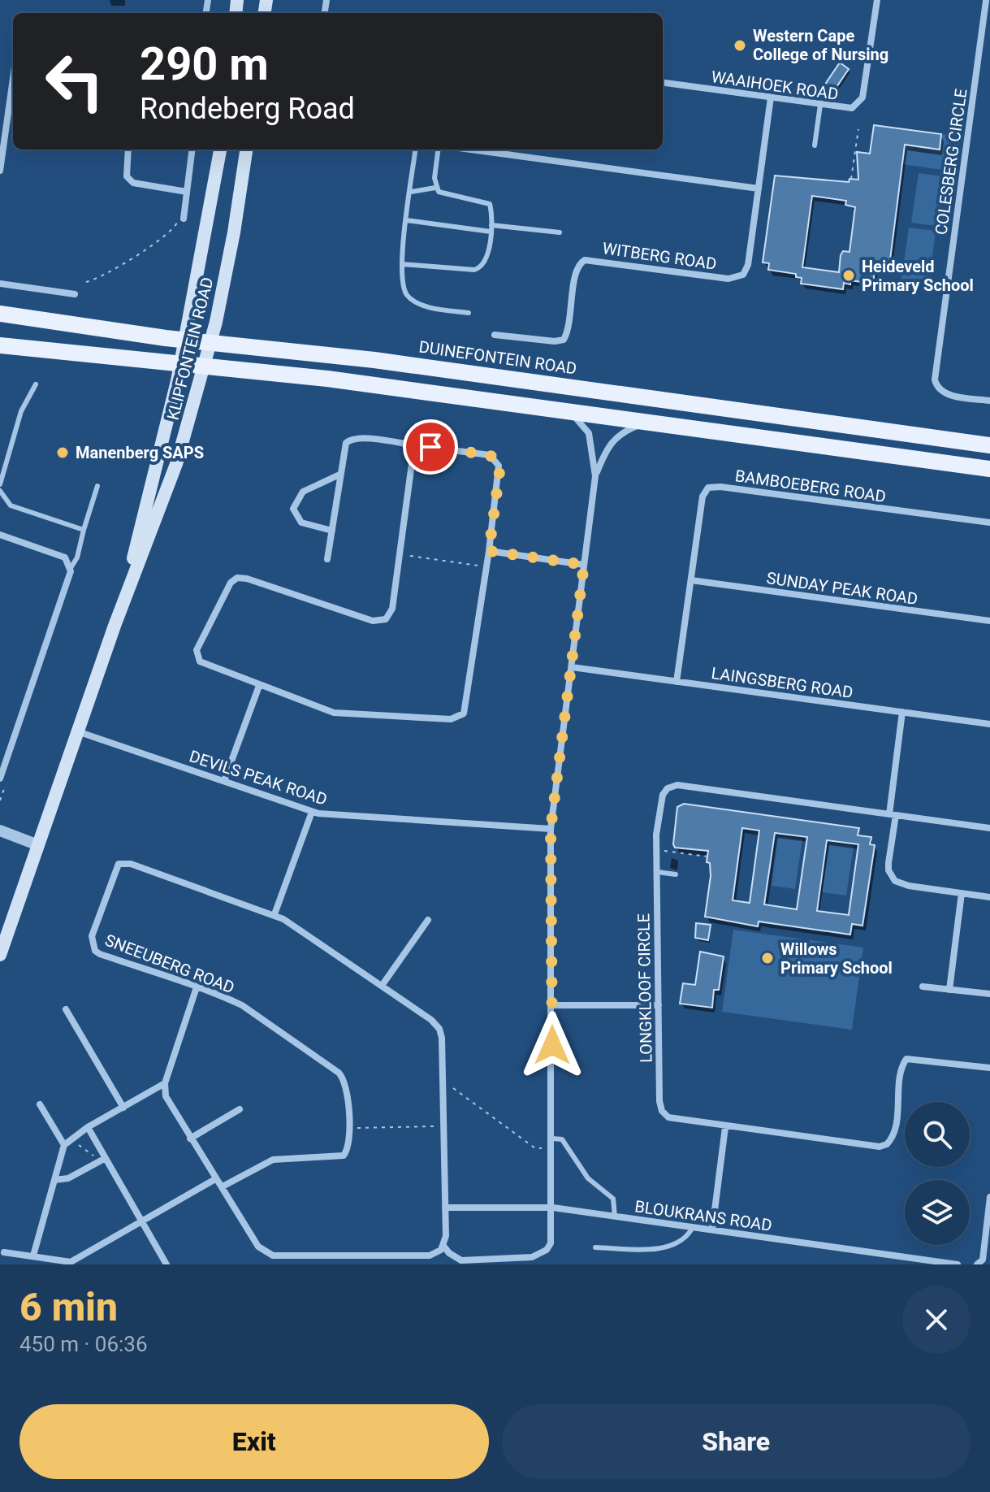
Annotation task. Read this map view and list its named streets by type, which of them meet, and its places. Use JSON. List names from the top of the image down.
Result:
{
  "streets": {
    "main road": ["KLIPFONTEIN ROAD", "DUINEFONTEIN ROAD"],
    "street": [
      "WAAIHOEK ROAD",
      "COLESBERG CIRCLE",
      "WITBERG ROAD",
      "BAMBOEBERG ROAD",
      "SUNDAY PEAK ROAD",
      "LAINGSBERG ROAD",
      "DEVILS PEAK ROAD",
      "SNEEUBERG ROAD",
      "LONGKLOOF CIRCLE",
      "BLOUKRANS ROAD"
    ]
  },
  "crossings": [
    ["WAAIHOEK ROAD", "WITBERG ROAD"],
    ["KLIPFONTEIN ROAD", "DUINEFONTEIN ROAD"],
    ["KLIPFONTEIN ROAD", "DEVILS PEAK ROAD"],
    ["BAMBOEBERG ROAD", "SUNDAY PEAK ROAD"],
    ["BAMBOEBERG ROAD", "LAINGSBERG ROAD"],
    ["SNEEUBERG ROAD", "BLOUKRANS ROAD"]
  ],
  "places": [
    "Western Cape College of Nursing",
    "Heideveld Primary School",
    "Manenberg SAPS",
    "Willows Primary School"
  ],
  "page": {
    "turn": ["290 m", "Rondeberg Road"],
    "heading": ["6 min", "450 m · 06:36"],
    "buttons": ["Exit", "Share"]
  }
}
